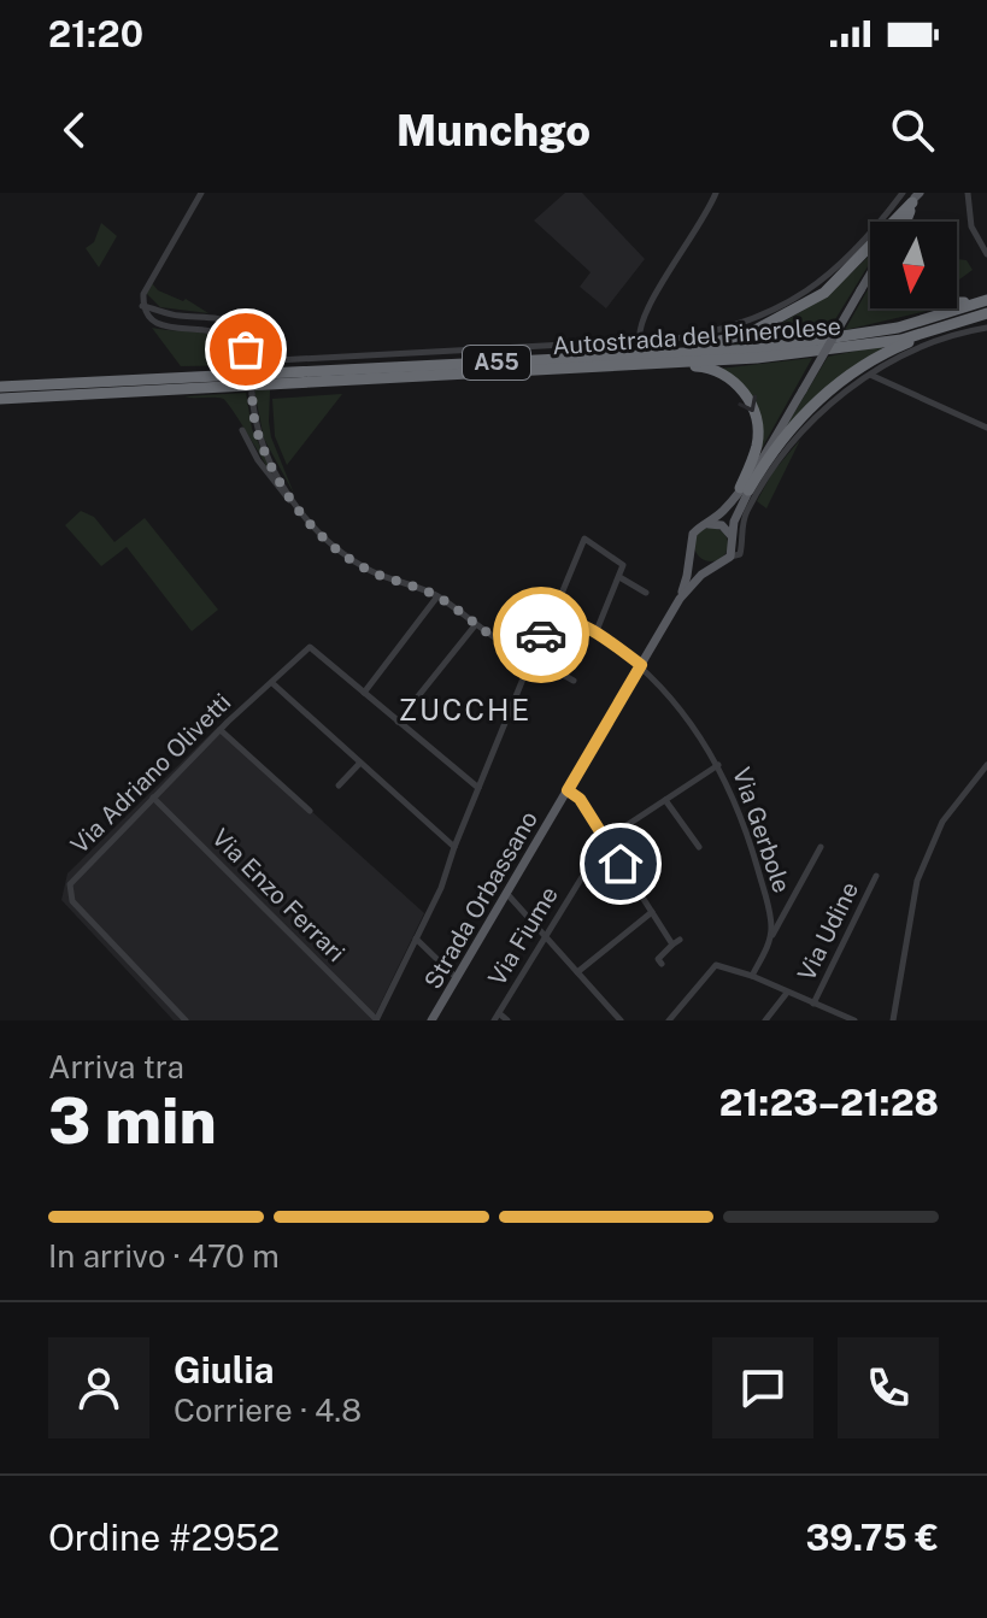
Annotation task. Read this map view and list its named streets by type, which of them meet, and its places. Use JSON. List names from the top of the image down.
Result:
{
  "streets": {
    "highway": ["Autostrada del Pinerolese", "A55"],
    "main road": ["Strada Orbassano"],
    "street": [
      "Via Adriano Olivetti",
      "Via Gerbole",
      "Via Enzo Ferrari",
      "Via Udine",
      "Via Fiume"
    ]
  },
  "crossings": [
    ["Via Adriano Olivetti", "Via Enzo Ferrari"],
    ["Via Gerbole", "Strada Orbassano"],
    ["Via Gerbole", "Via Fiume"]
  ],
  "districts": ["ZUCCHE"],
  "north": "bottom",
  "page": {
    "status": "21:20",
    "header": "Munchgo",
    "heading": ["3 min", "Arriva tra", "21:23–21:28"],
    "panel": [
      "Giulia",
      "Corriere · 4.8",
      "Ordine #2952",
      "39.75 €"
    ],
    "bar": "In arrivo · 470 m"
  }
}
